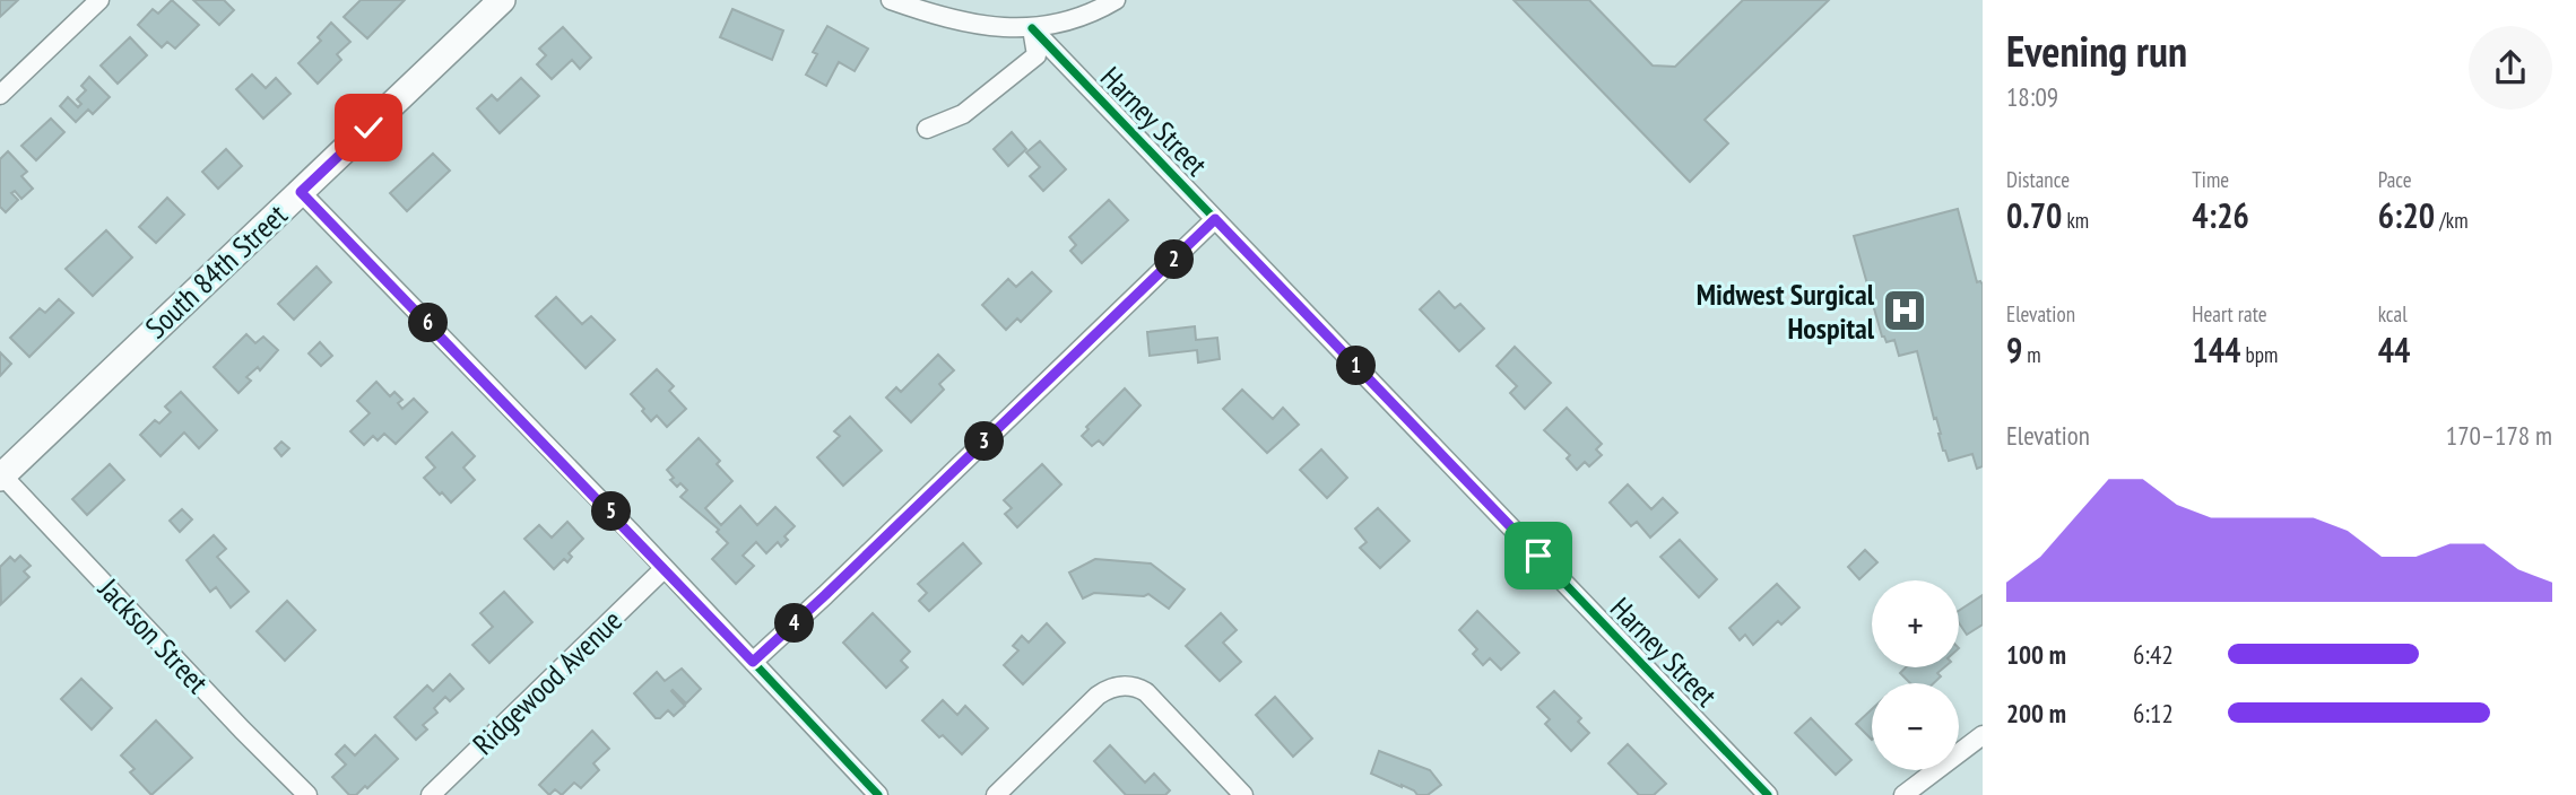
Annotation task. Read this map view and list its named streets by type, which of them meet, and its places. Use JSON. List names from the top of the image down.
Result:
{
  "streets": {
    "main road": ["South 84th Street"],
    "street": ["Harney Street", "Jackson Street", "Ridgewood Avenue"]
  },
  "crossings": [
    ["South 84th Street", "Jackson Street"]
  ],
  "places": {
    "hospital": ["Midwest Surgical Hospital"]
  },
  "page": {
    "heading": ["Evening run", "18:09"],
    "stats": [
      ["Distance", "0.70 km"],
      ["Time", "4:26"],
      ["Pace", "6:20 /km"],
      ["Elevation", "9 m"],
      ["Heart rate", "144 bpm"],
      ["kcal", "44"]
    ],
    "pins": [
      "2",
      "6",
      "1",
      "3",
      "5",
      "4"
    ],
    "chart": ["Elevation", "170–178 m"],
    "map_buttons": ["+", "−"],
    "list": [
      {
        "name": "100 m",
        "note": "6:42"
      },
      {
        "name": "200 m",
        "note": "6:12"
      }
    ]
  }
}
